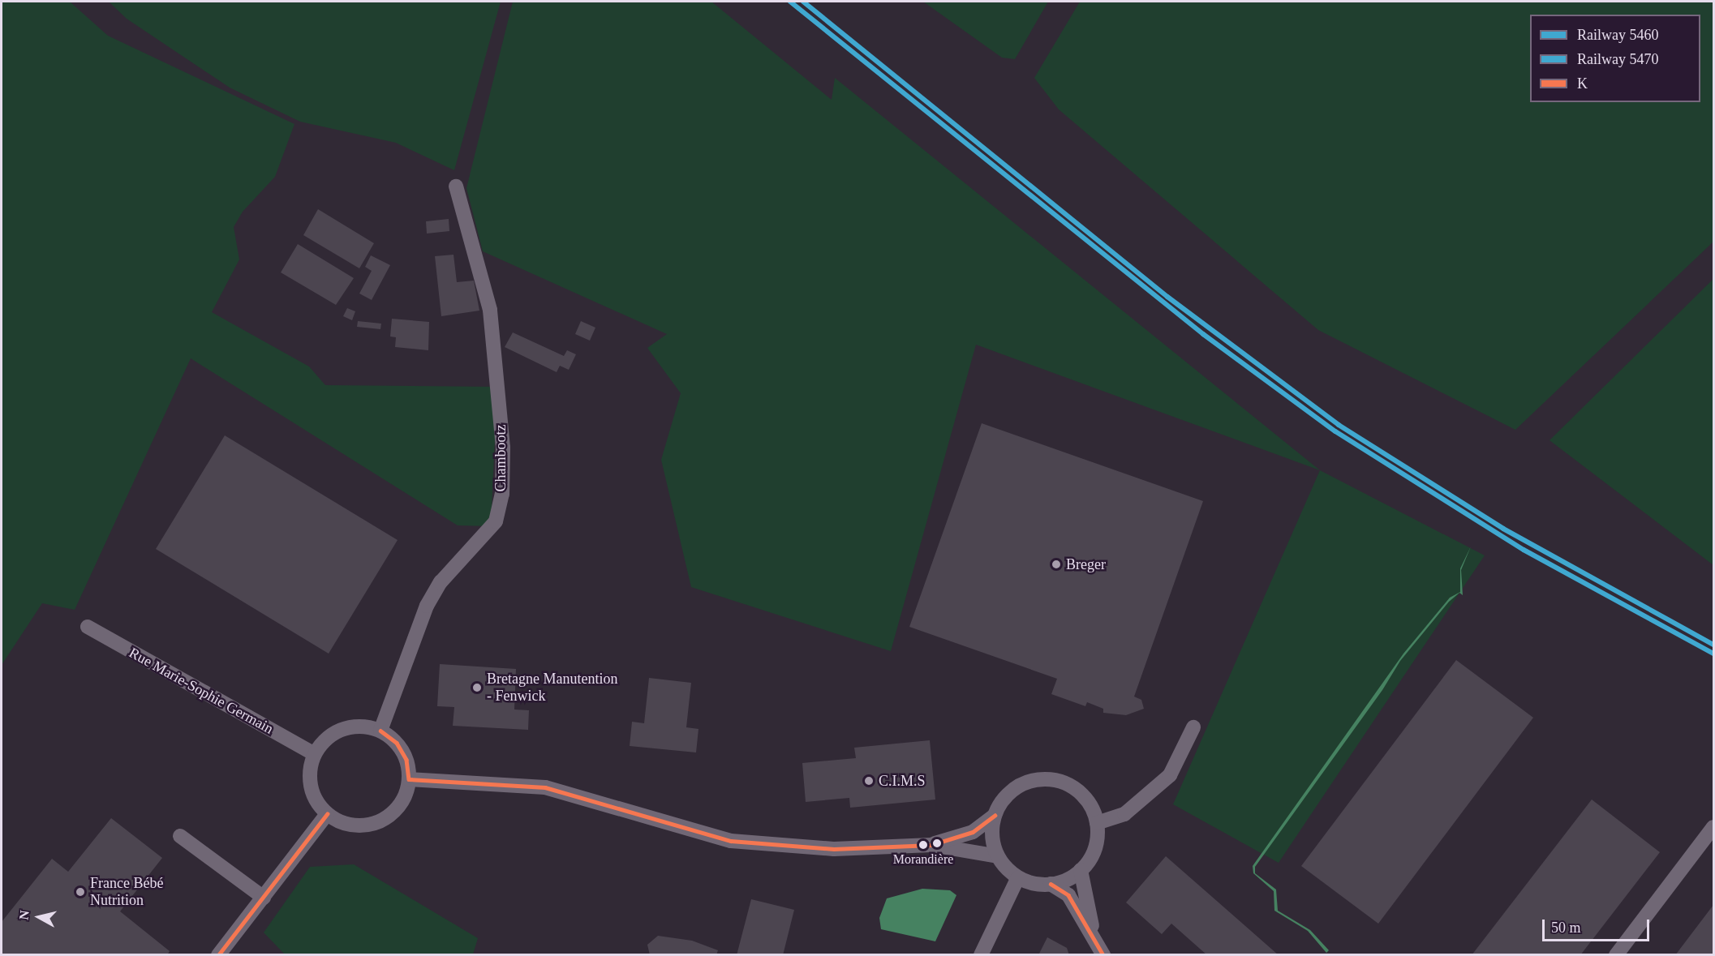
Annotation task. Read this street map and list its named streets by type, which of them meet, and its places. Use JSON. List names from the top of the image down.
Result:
{
  "streets": {
    "street": ["Chambootz", "Rue Marie-Sophie Germain"]
  },
  "crossings": [
    ["Chambootz", "Rue Marie-Sophie Germain"]
  ],
  "places": [
    "Breger",
    "Bretagne Manutention - Fenwick",
    "C.I.M.S",
    "Morandière",
    "France Bébé Nutrition"
  ],
  "lines": ["rail line 5460", "rail line 5470", "transit line K"],
  "legend": ["Railway 5460", "Railway 5470", "K"],
  "scale_bar": "50 m",
  "north": "left"
}
